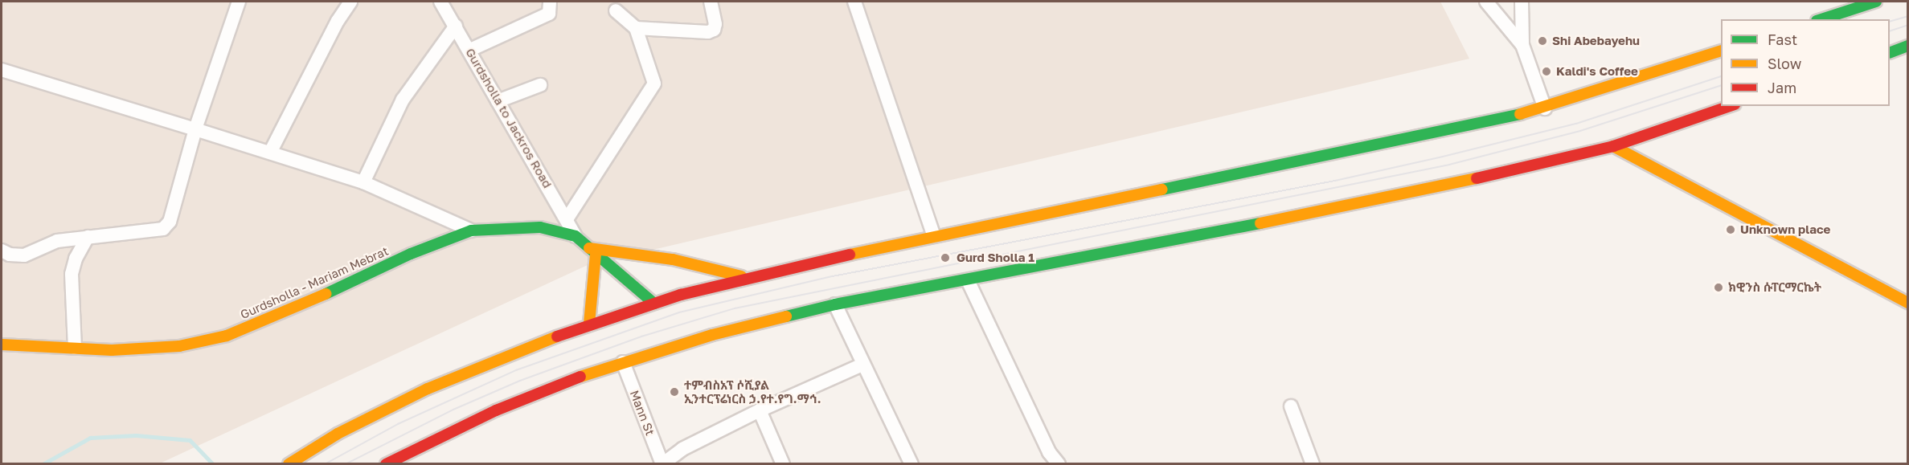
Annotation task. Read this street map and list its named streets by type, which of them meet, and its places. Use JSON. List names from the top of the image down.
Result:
{
  "streets": {
    "main road": ["Gurdsholla - Mariam Mebrat"],
    "street": ["Gurdsholla to Jackros Road", "Mann St"]
  },
  "crossings": [
    ["Gurdsholla to Jackros Road", "Gurdsholla - Mariam Mebrat"]
  ],
  "places": [
    "Shi Abebayehu",
    "Kaldi's Coffee",
    "Unknown place",
    "Gurd Sholla 1",
    "ክዊንስ ሱፐርማርኬት",
    "ተምብስአፕ ሶሺያል ኢንተርፕሬነርስ ኃ.የተ.የግ.ማኅ."
  ],
  "legend": ["Fast", "Slow", "Jam"]
}
